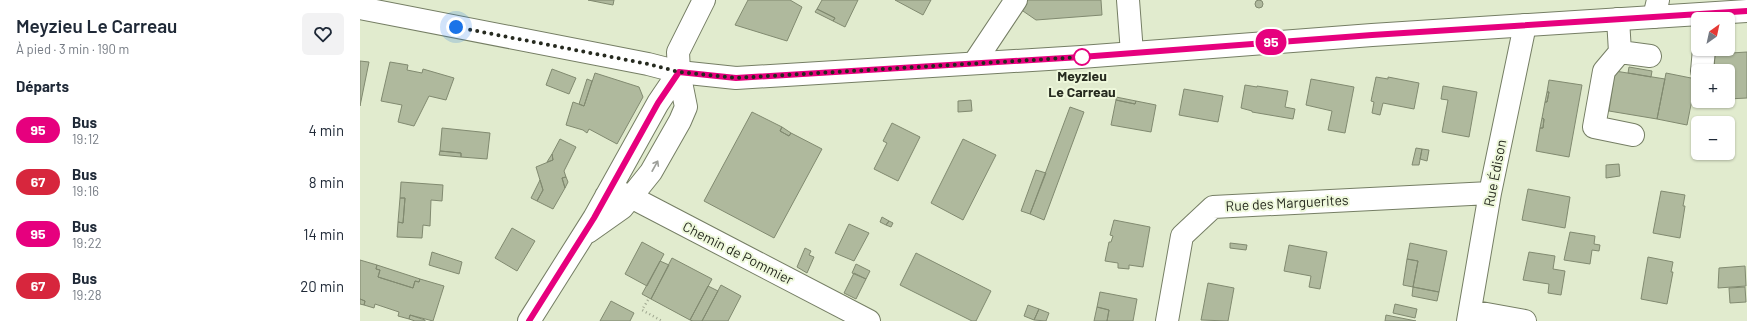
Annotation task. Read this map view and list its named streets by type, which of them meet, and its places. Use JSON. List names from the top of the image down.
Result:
{
  "streets": {
    "street": ["Rue Édison", "Rue des Marguerites", "Chemin de Pommier"]
  },
  "crossings": [
    ["Rue Édison", "Rue des Marguerites"]
  ],
  "places": ["Meyzieu Le Carreau"],
  "lines": ["bus line 95"],
  "north": "top right",
  "page": {
    "heading": [
      ["Meyzieu Le Carreau", "À pied · 3 min · 190 m"],
      "Départs"
    ],
    "on_map": "95",
    "map_buttons": ["+", "−"],
    "list": [
      {
        "mark": "95",
        "name": "Bus",
        "note": "19:12",
        "value": "4 min"
      },
      {
        "mark": "67",
        "name": "Bus",
        "note": "19:16",
        "value": "8 min"
      },
      {
        "mark": "95",
        "name": "Bus",
        "note": "19:22",
        "value": "14 min"
      },
      {
        "mark": "67",
        "name": "Bus",
        "note": "19:28",
        "value": "20 min"
      }
    ]
  }
}
